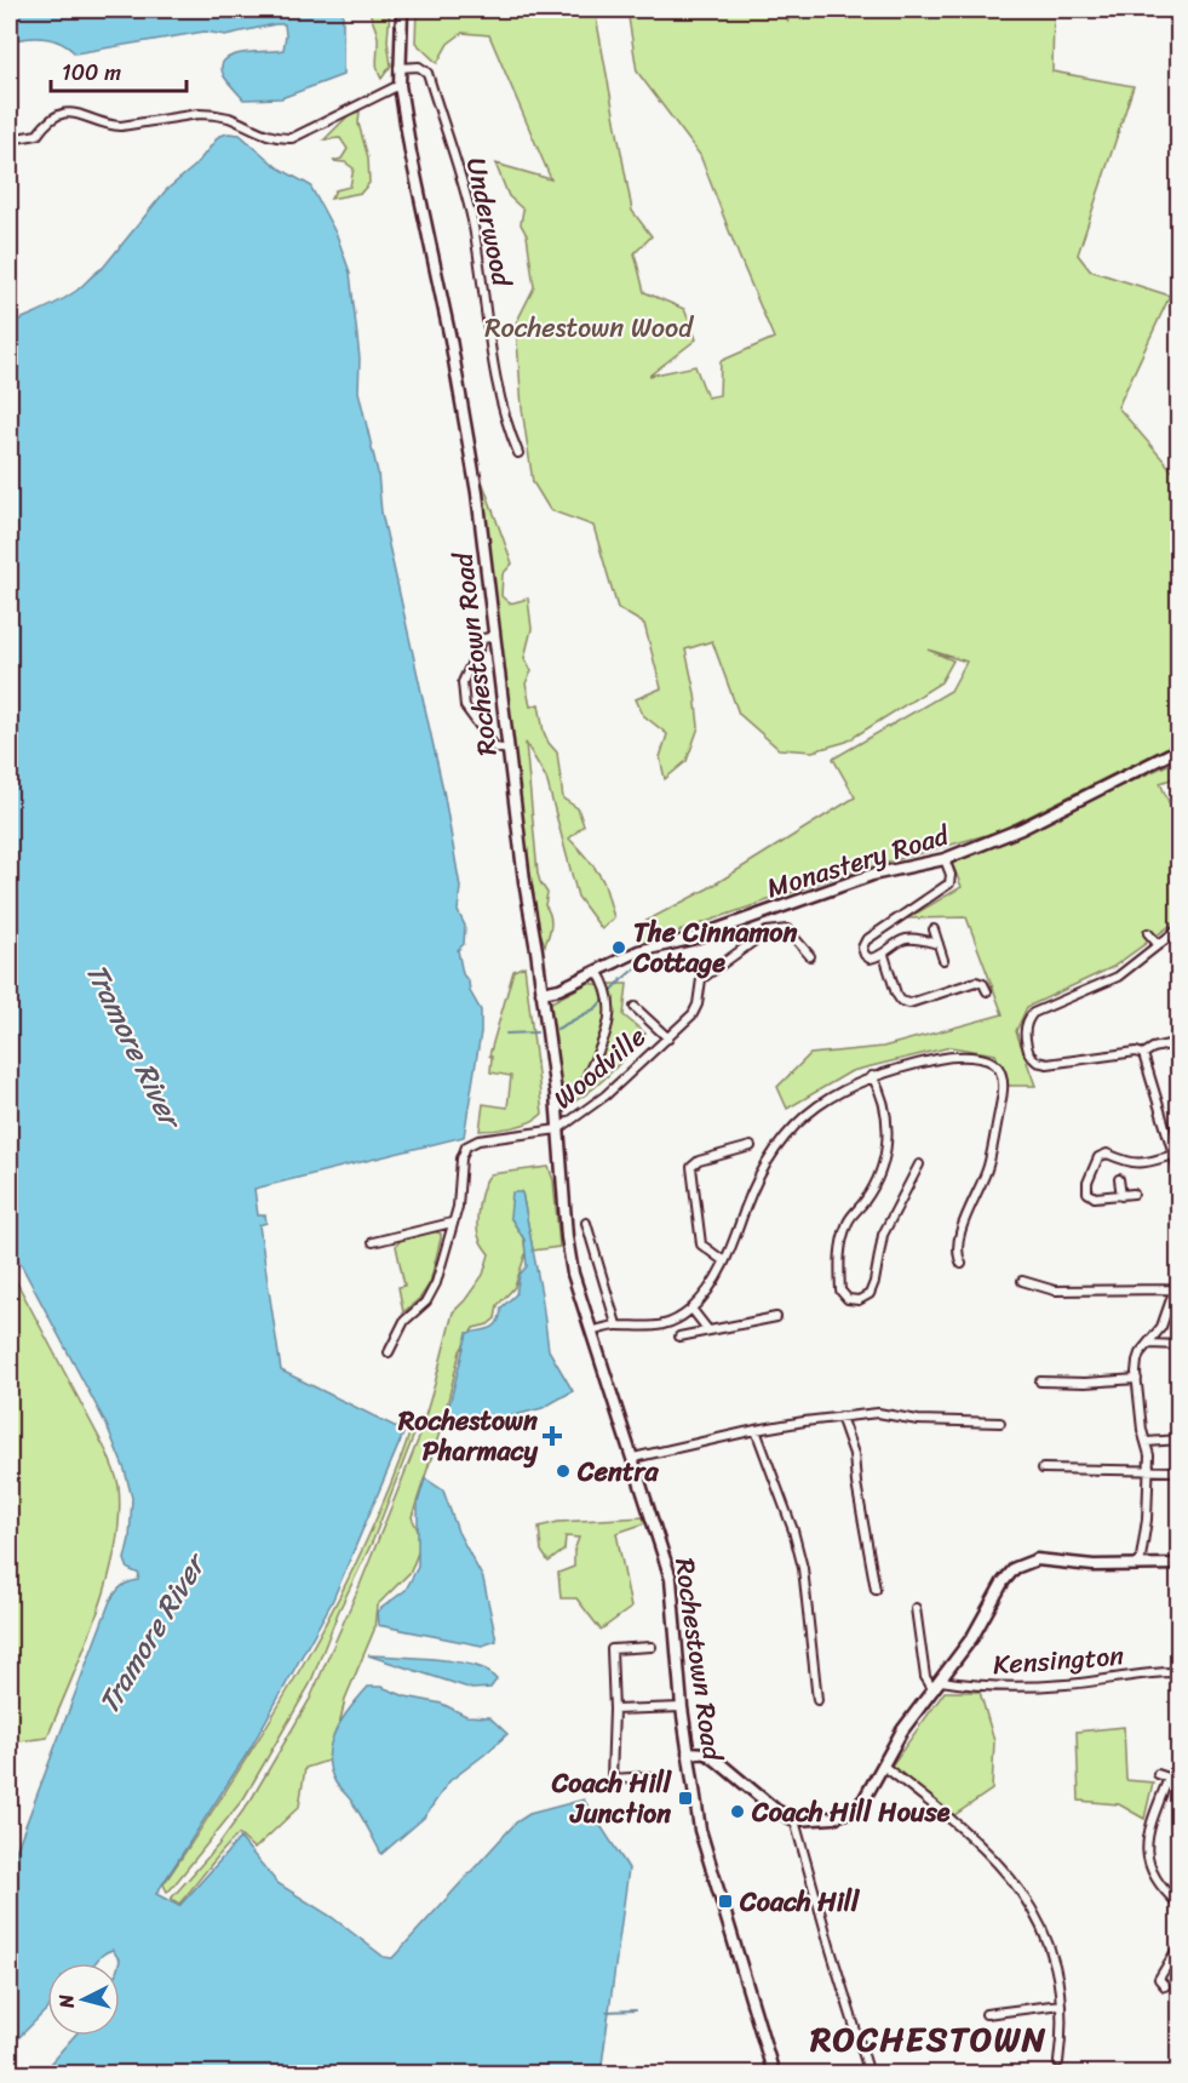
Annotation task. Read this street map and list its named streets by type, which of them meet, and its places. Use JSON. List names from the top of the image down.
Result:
{
  "streets": {
    "main road": ["Rochestown Road", "Monastery Road"],
    "street": ["Underwood", "Woodville", "Kensington"]
  },
  "crossings": [
    ["Underwood", "Rochestown Road"],
    ["Rochestown Road", "Monastery Road"],
    ["Rochestown Road", "Woodville"]
  ],
  "districts": ["ROCHESTOWN"],
  "water": ["Tramore River"],
  "parks": ["Rochestown Wood"],
  "places": {
    "other": ["The Cinnamon Cottage", "Centra", "Coach Hill House"],
    "health": ["Rochestown Pharmacy"],
    "transit": ["Coach Hill Junction", "Coach Hill"]
  },
  "scale_bar": "100 m",
  "north": "left"
}
